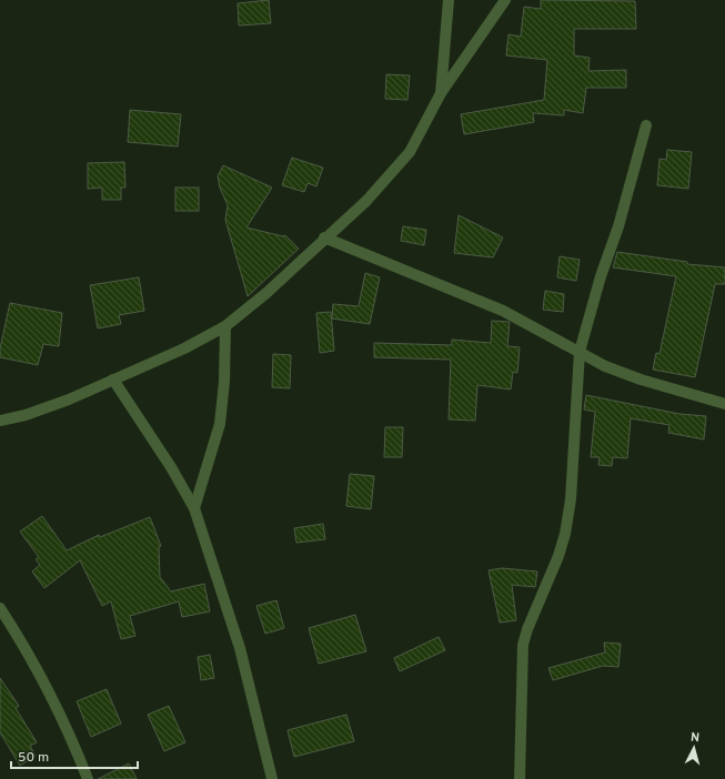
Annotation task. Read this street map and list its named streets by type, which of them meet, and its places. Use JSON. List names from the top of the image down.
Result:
{
  "scale_bar": "50 m",
  "north": "top"
}
